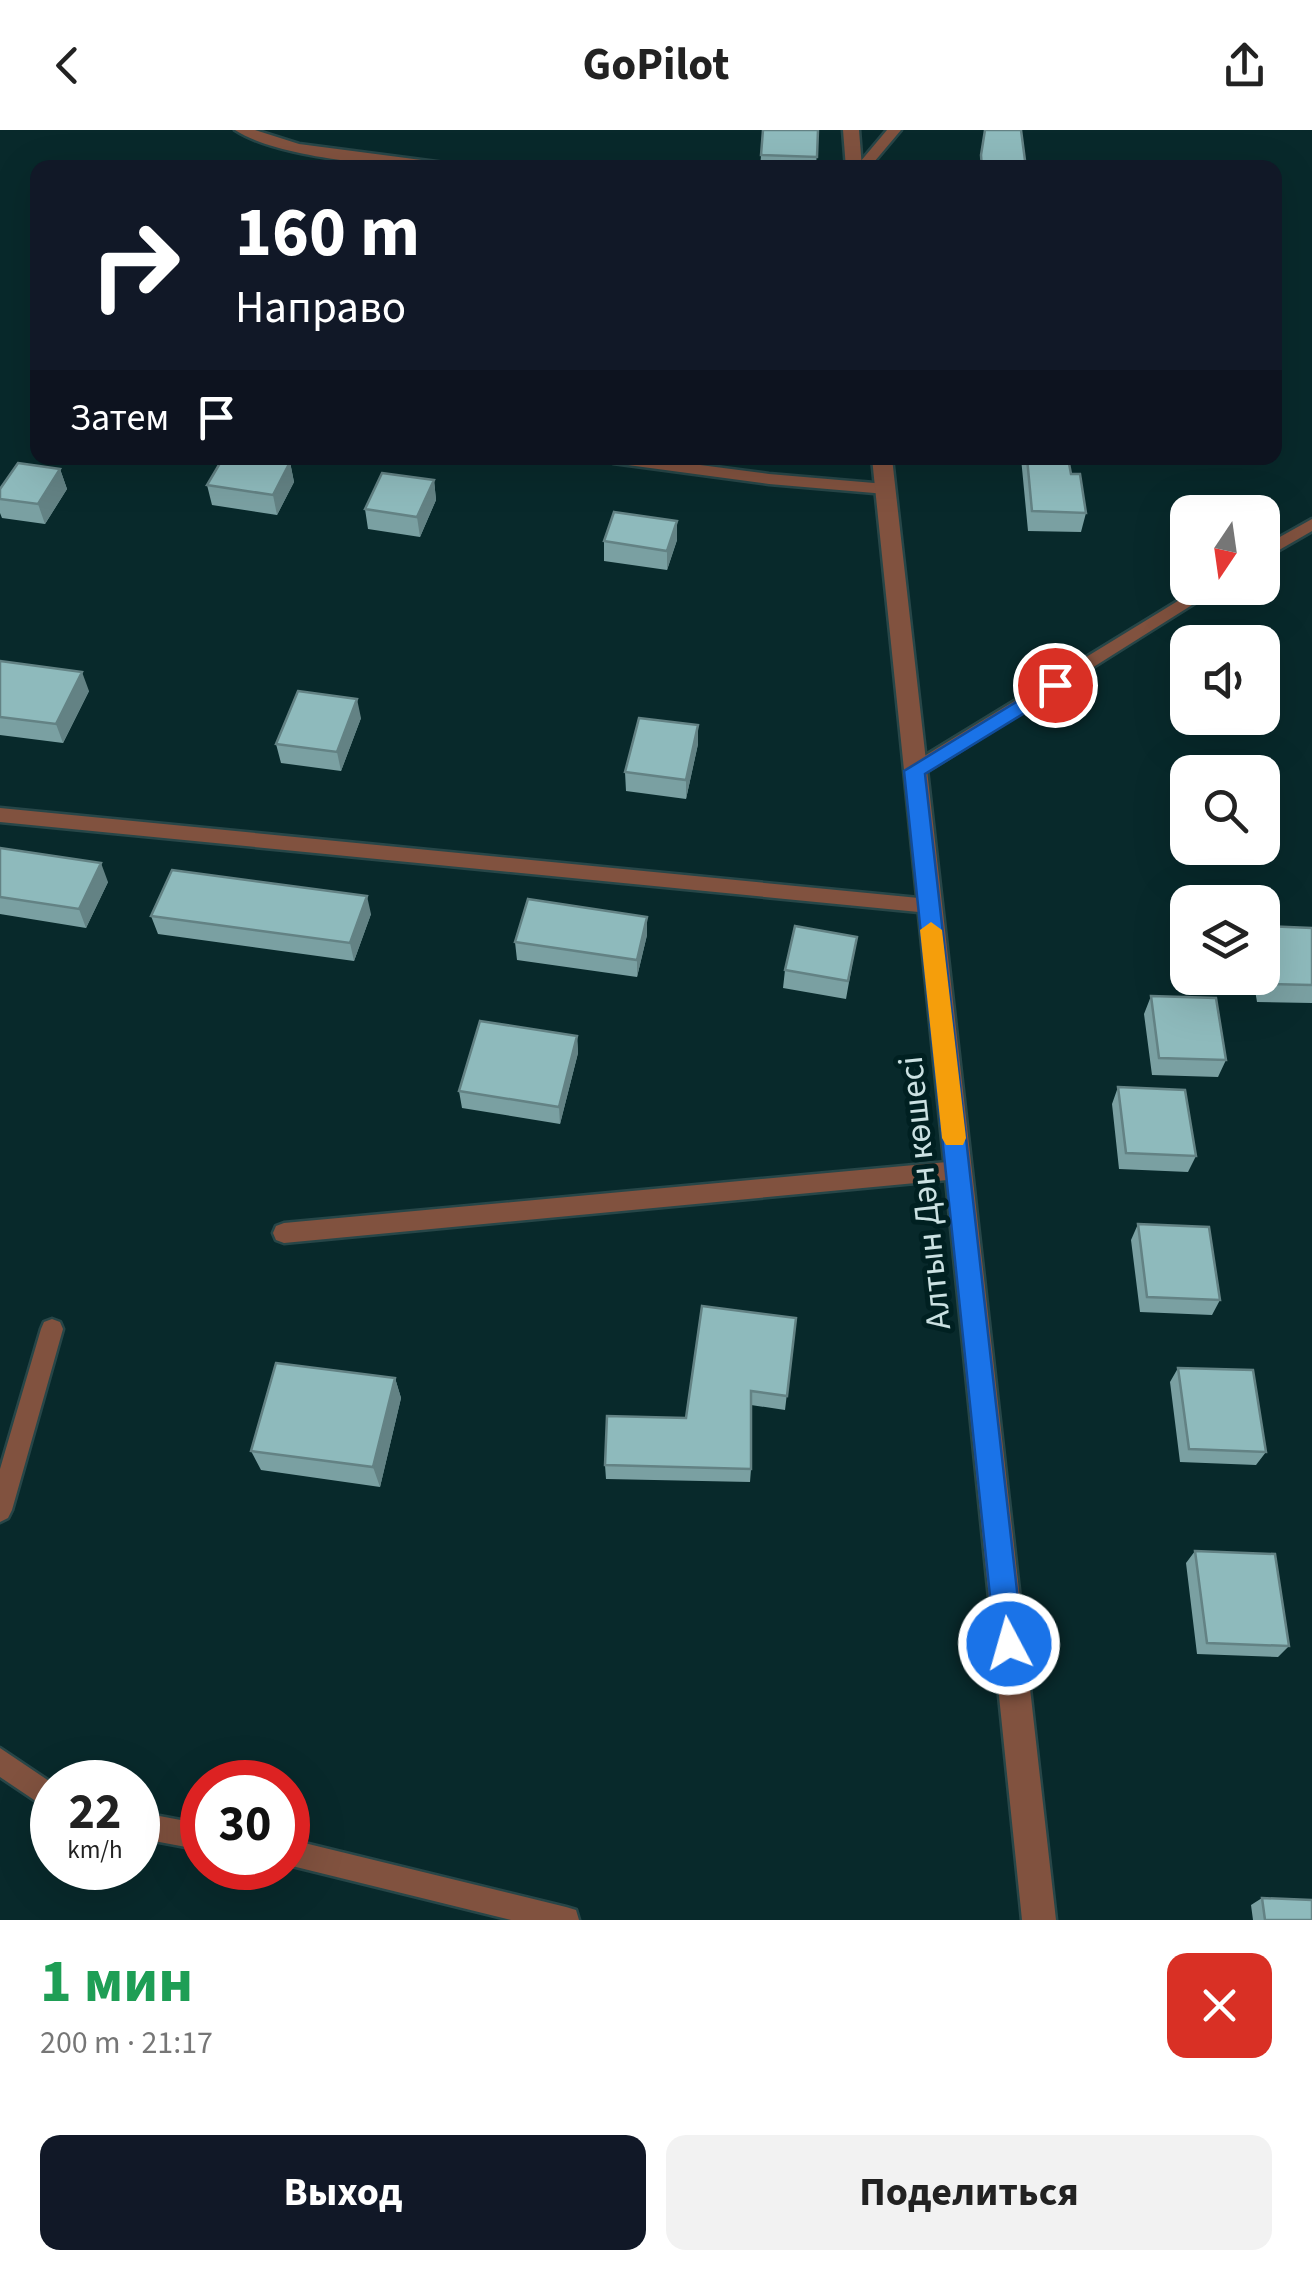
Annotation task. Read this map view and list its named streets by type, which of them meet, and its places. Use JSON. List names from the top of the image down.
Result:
{
  "streets": {
    "street": ["Алтын Дән көшесі"]
  },
  "north": "bottom",
  "page": {
    "header": "GoPilot",
    "turn": ["160 m", "Направо"],
    "then": "Затем",
    "speed": "22 km/h",
    "limit": "30",
    "heading": ["1 мин", "200 m · 21:17"],
    "buttons": ["Выход", "Поделиться"]
  }
}
